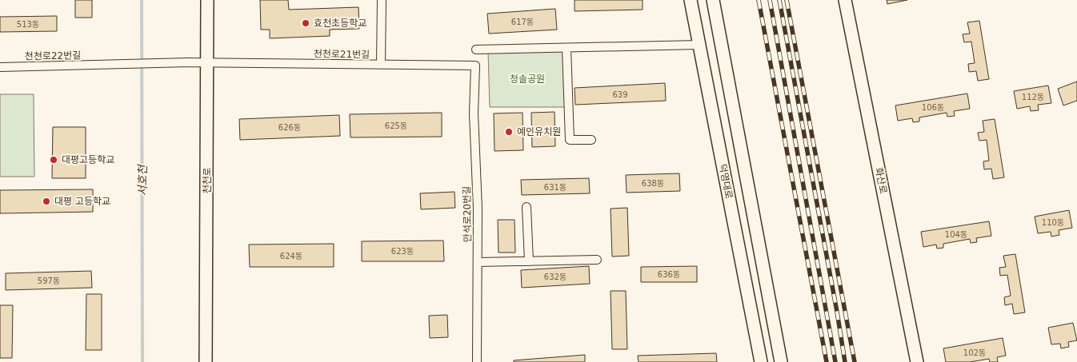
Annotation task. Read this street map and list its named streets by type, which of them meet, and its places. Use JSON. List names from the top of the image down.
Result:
{
  "streets": {
    "main road": ["천천로", "화산로", "덕영대로"],
    "street": ["천천로21번길", "천천로22번길", "만석로20번길"]
  },
  "crossings": [
    ["천천로21번길", "천천로22번길"],
    ["천천로21번길", "천천로"],
    ["천천로21번길", "만석로20번길"]
  ],
  "water": ["서호천"],
  "parks": ["청솔공원"],
  "places": [
    "효천초등학교",
    "예인유치원",
    "대평고등학교",
    "대평 고등학교"
  ],
  "house_numbers": [
    "617동",
    "513동",
    "639",
    "112동",
    "106동",
    "625동",
    "626동",
    "638동",
    "631동",
    "110동",
    "104동",
    "623동",
    "624동",
    "636동",
    "632동",
    "597동",
    "102동"
  ]
}
